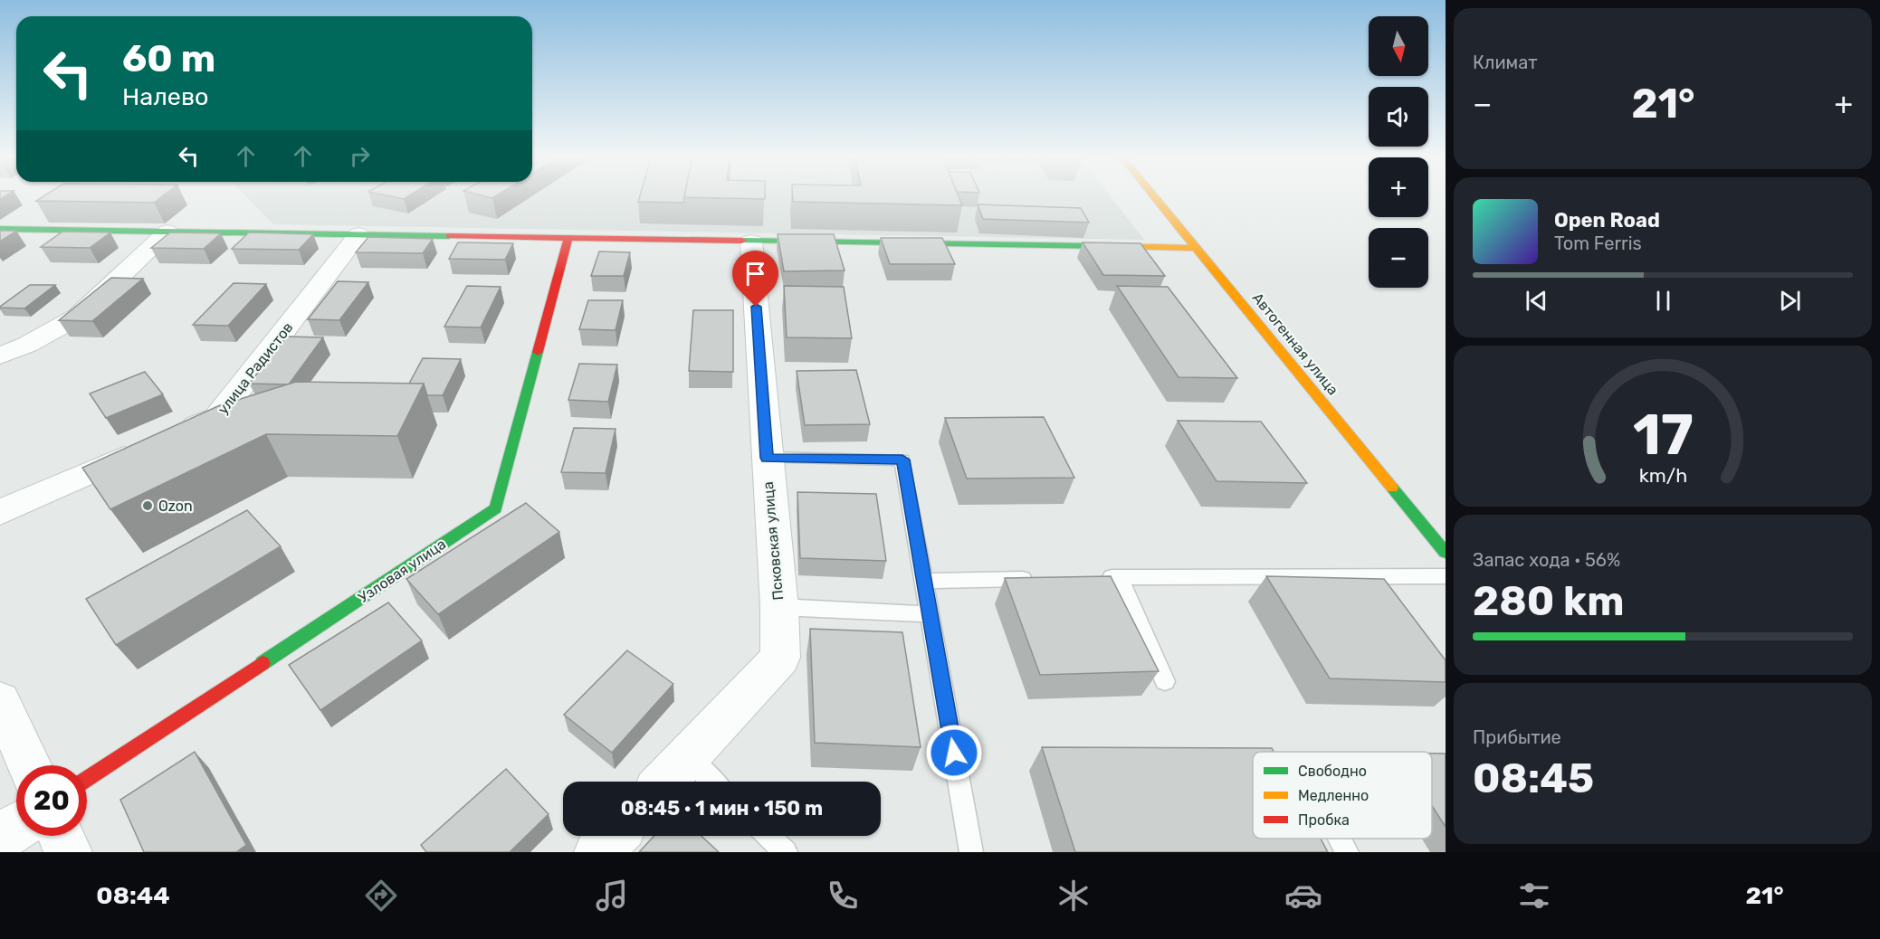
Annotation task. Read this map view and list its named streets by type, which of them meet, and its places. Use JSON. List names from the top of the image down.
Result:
{
  "streets": {
    "street": [
      "Автогенная улица",
      "улица Радистов",
      "Псковская улица",
      "Узловая улица"
    ]
  },
  "places": ["Ozon"],
  "legend": ["Свободно", "Медленно", "Пробка"],
  "north": "bottom",
  "page": {
    "tile": [
      "Климат",
      ["Запас хода · 56%", "280 km"],
      ["Прибытие", "08:45"]
    ],
    "map_buttons": ["+", "−"],
    "turn": ["60 m", "Налево"],
    "heat": ["−", "21°", "+"],
    "song": ["Open Road", "Tom Ferris"],
    "limit": "20",
    "trip": "08:45 · 1 мин · 150 m",
    "tabs": ["08:44", "21°"],
    "gauge": ["17", "km/h"]
  }
}
